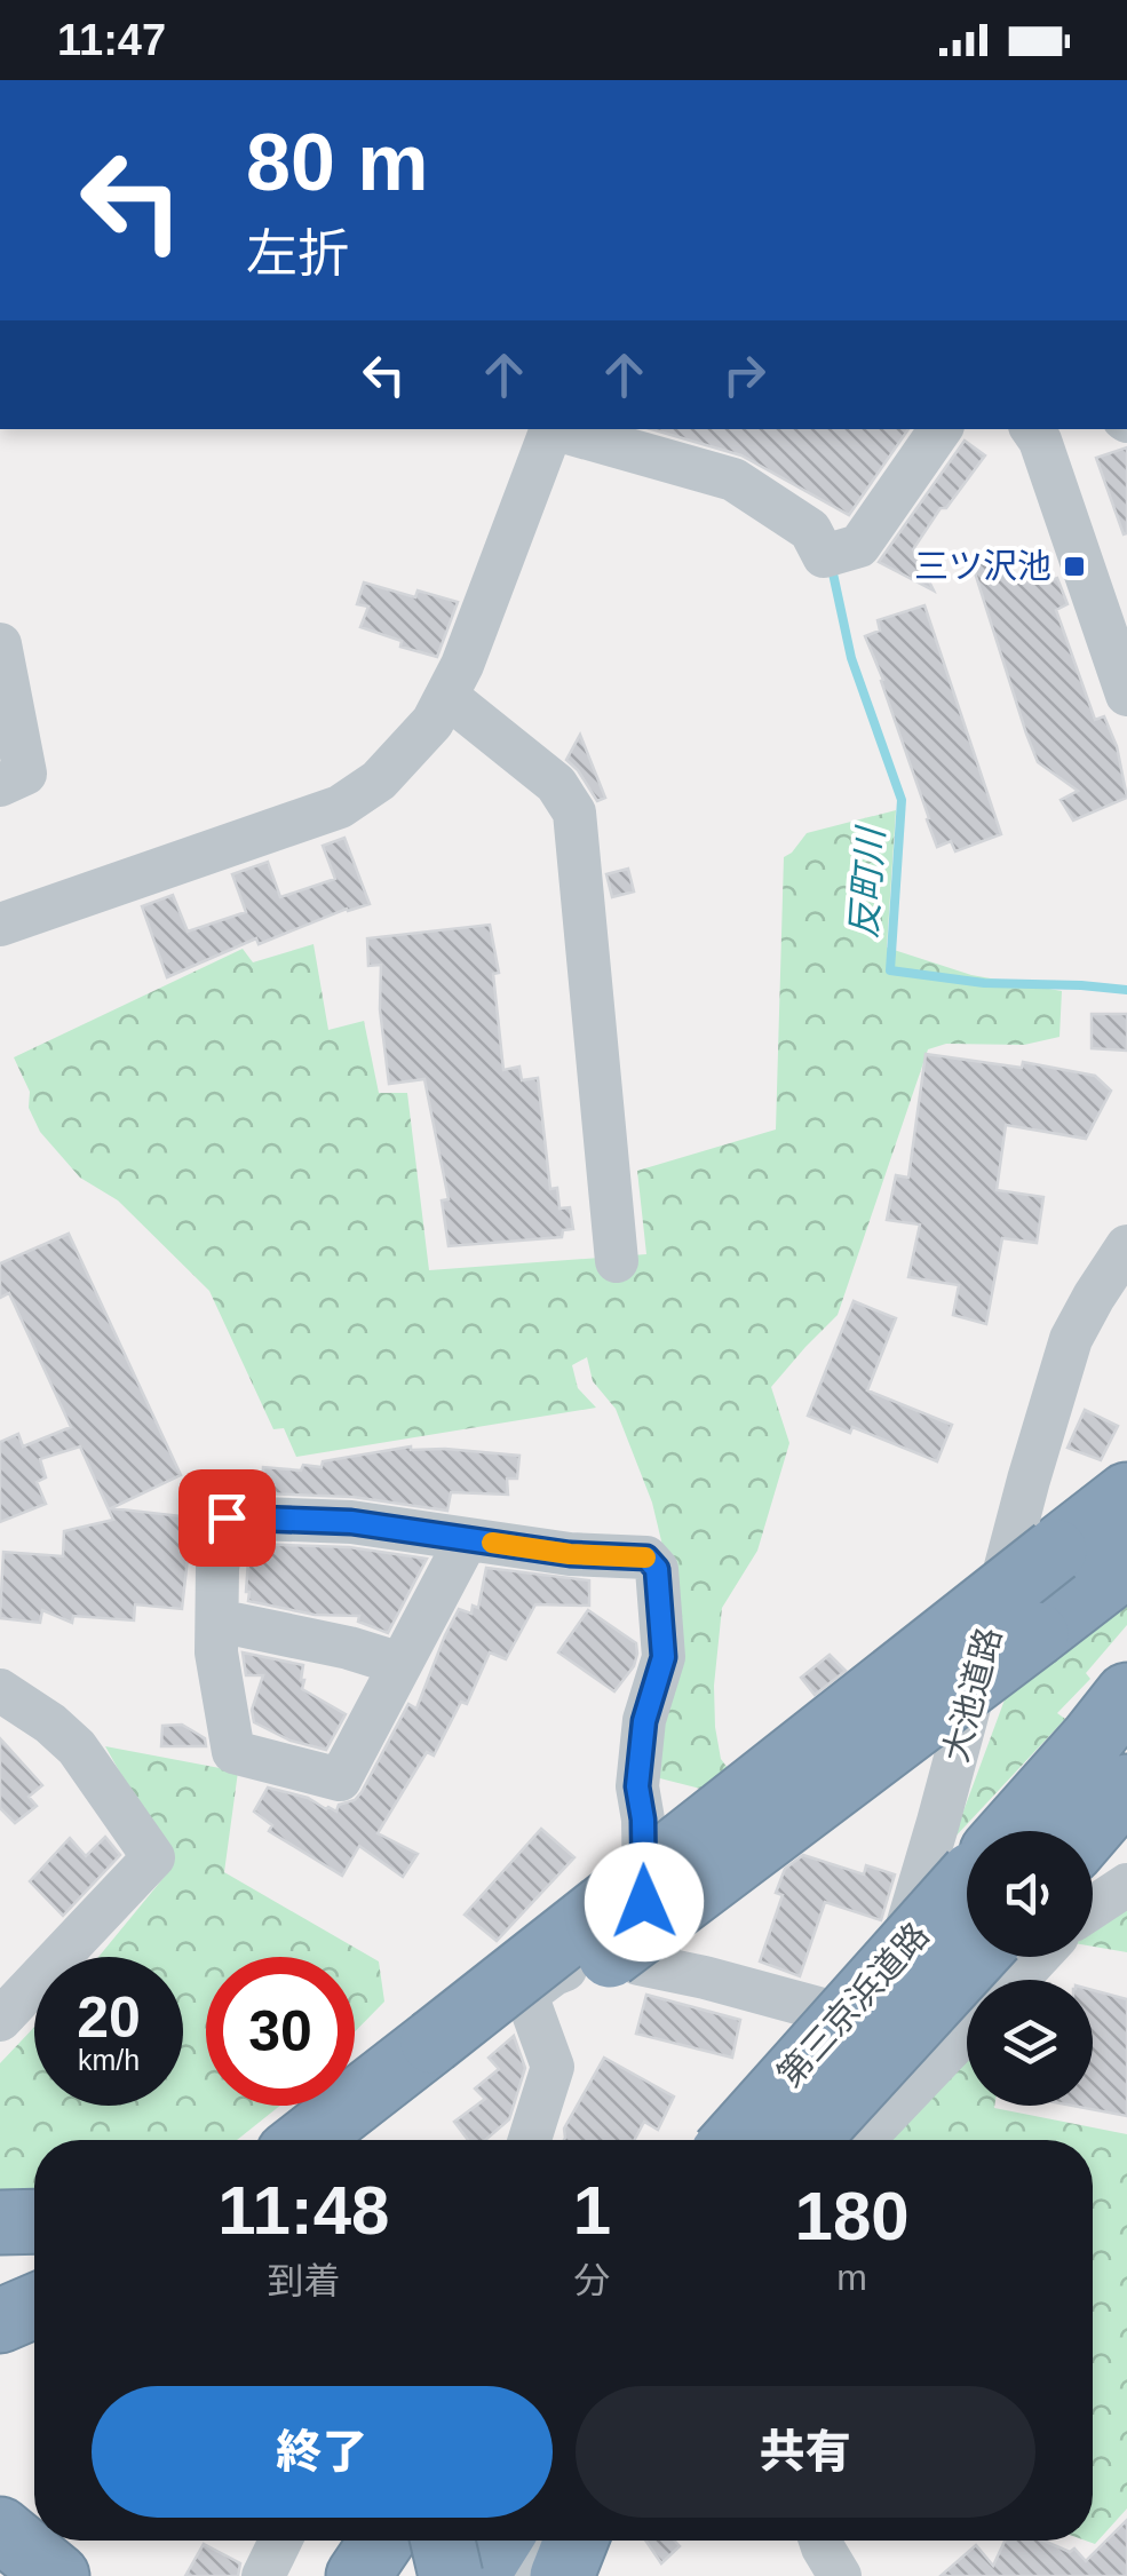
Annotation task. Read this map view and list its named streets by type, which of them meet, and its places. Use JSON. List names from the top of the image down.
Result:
{
  "streets": {
    "highway": ["第三京浜道路"],
    "street": ["大池道路"]
  },
  "water": ["反町川"],
  "places": {
    "transit": ["三ツ沢池"]
  },
  "page": {
    "status": "11:47",
    "turn": ["80 m", "左折"],
    "speed": "20 km/h",
    "limit": "30",
    "eta": [
      "11:48",
      "到着",
      "1",
      "分",
      "180",
      "m"
    ],
    "buttons": ["終了", "共有"]
  }
}
